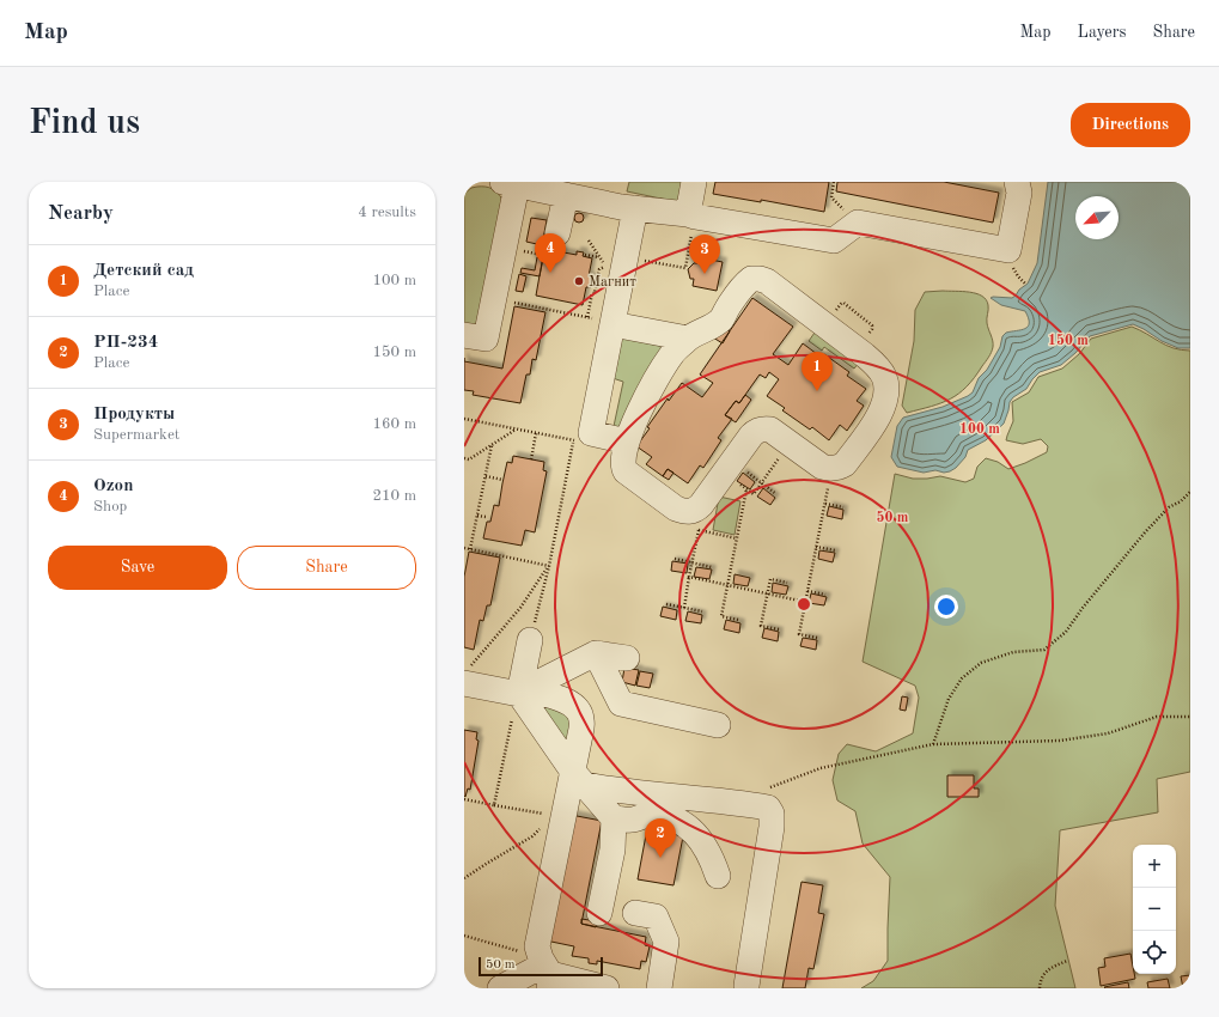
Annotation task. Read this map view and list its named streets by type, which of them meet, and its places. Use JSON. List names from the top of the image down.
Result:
{
  "places": ["Магнит"],
  "scale_bar": "50 m",
  "north": "bottom left",
  "page": {
    "header": "Map",
    "nav": ["Map", "Layers", "Share"],
    "buttons": [
      "Directions",
      ["Save", "Share"]
    ],
    "title": "Find us",
    "heading": ["Nearby", "4 results"],
    "pins": [
      "4",
      "3",
      "1",
      "2"
    ],
    "list": [
      {
        "mark": "1",
        "name": "Детский сад",
        "note": "Place",
        "value": "100 m"
      },
      {
        "mark": "2",
        "name": "РП-234",
        "note": "Place",
        "value": "150 m"
      },
      {
        "mark": "3",
        "name": "Продукты",
        "note": "Supermarket",
        "value": "160 m"
      },
      {
        "mark": "4",
        "name": "Ozon",
        "note": "Shop",
        "value": "210 m"
      }
    ],
    "map_buttons": ["+", "−"],
    "scale": "50 m"
  },
  "rings": ["150 m", "100 m", "50 m"]
}
